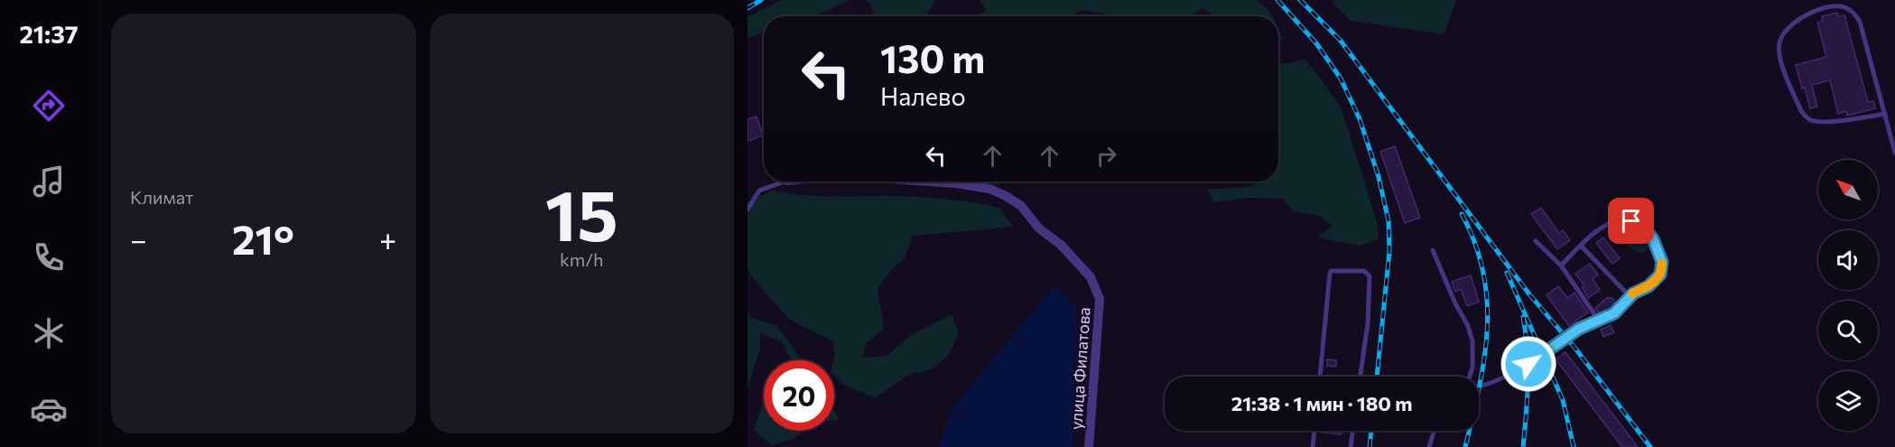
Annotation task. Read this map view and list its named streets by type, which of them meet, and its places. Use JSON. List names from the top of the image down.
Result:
{
  "streets": {
    "street": ["улица Филатова"]
  },
  "north": "top left",
  "page": {
    "tabs": "21:37",
    "tile": [
      "Климат",
      ["15", "km/h"]
    ],
    "turn": ["130 m", "Налево"],
    "heat": ["−", "21°", "+"],
    "limit": "20",
    "trip": "21:38 · 1 мин · 180 m"
  }
}
